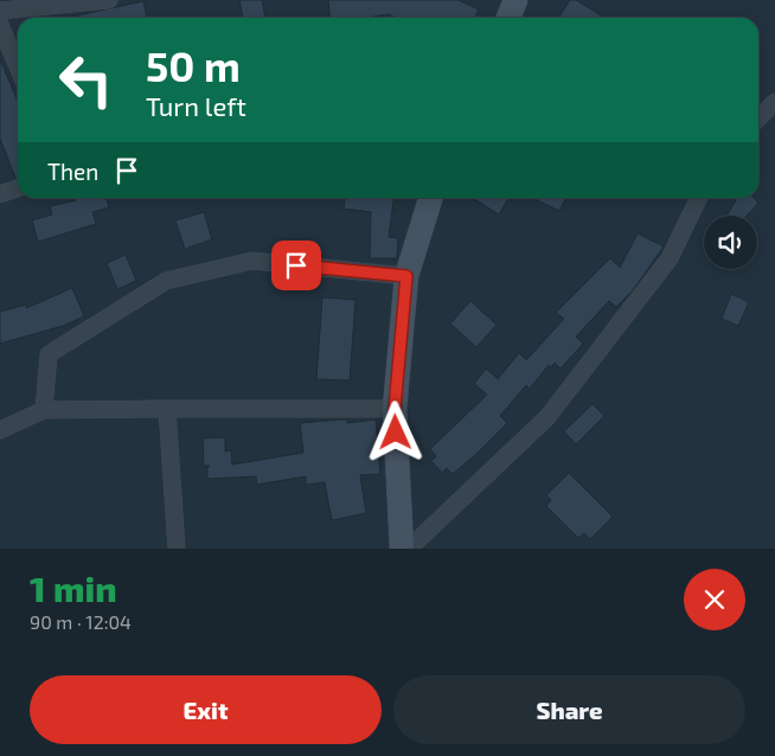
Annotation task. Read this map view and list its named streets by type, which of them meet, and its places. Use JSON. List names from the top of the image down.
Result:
{
  "page": {
    "turn": ["50 m", "Turn left"],
    "then": "Then",
    "heading": ["1 min", "90 m · 12:04"],
    "buttons": ["Exit", "Share"]
  }
}
